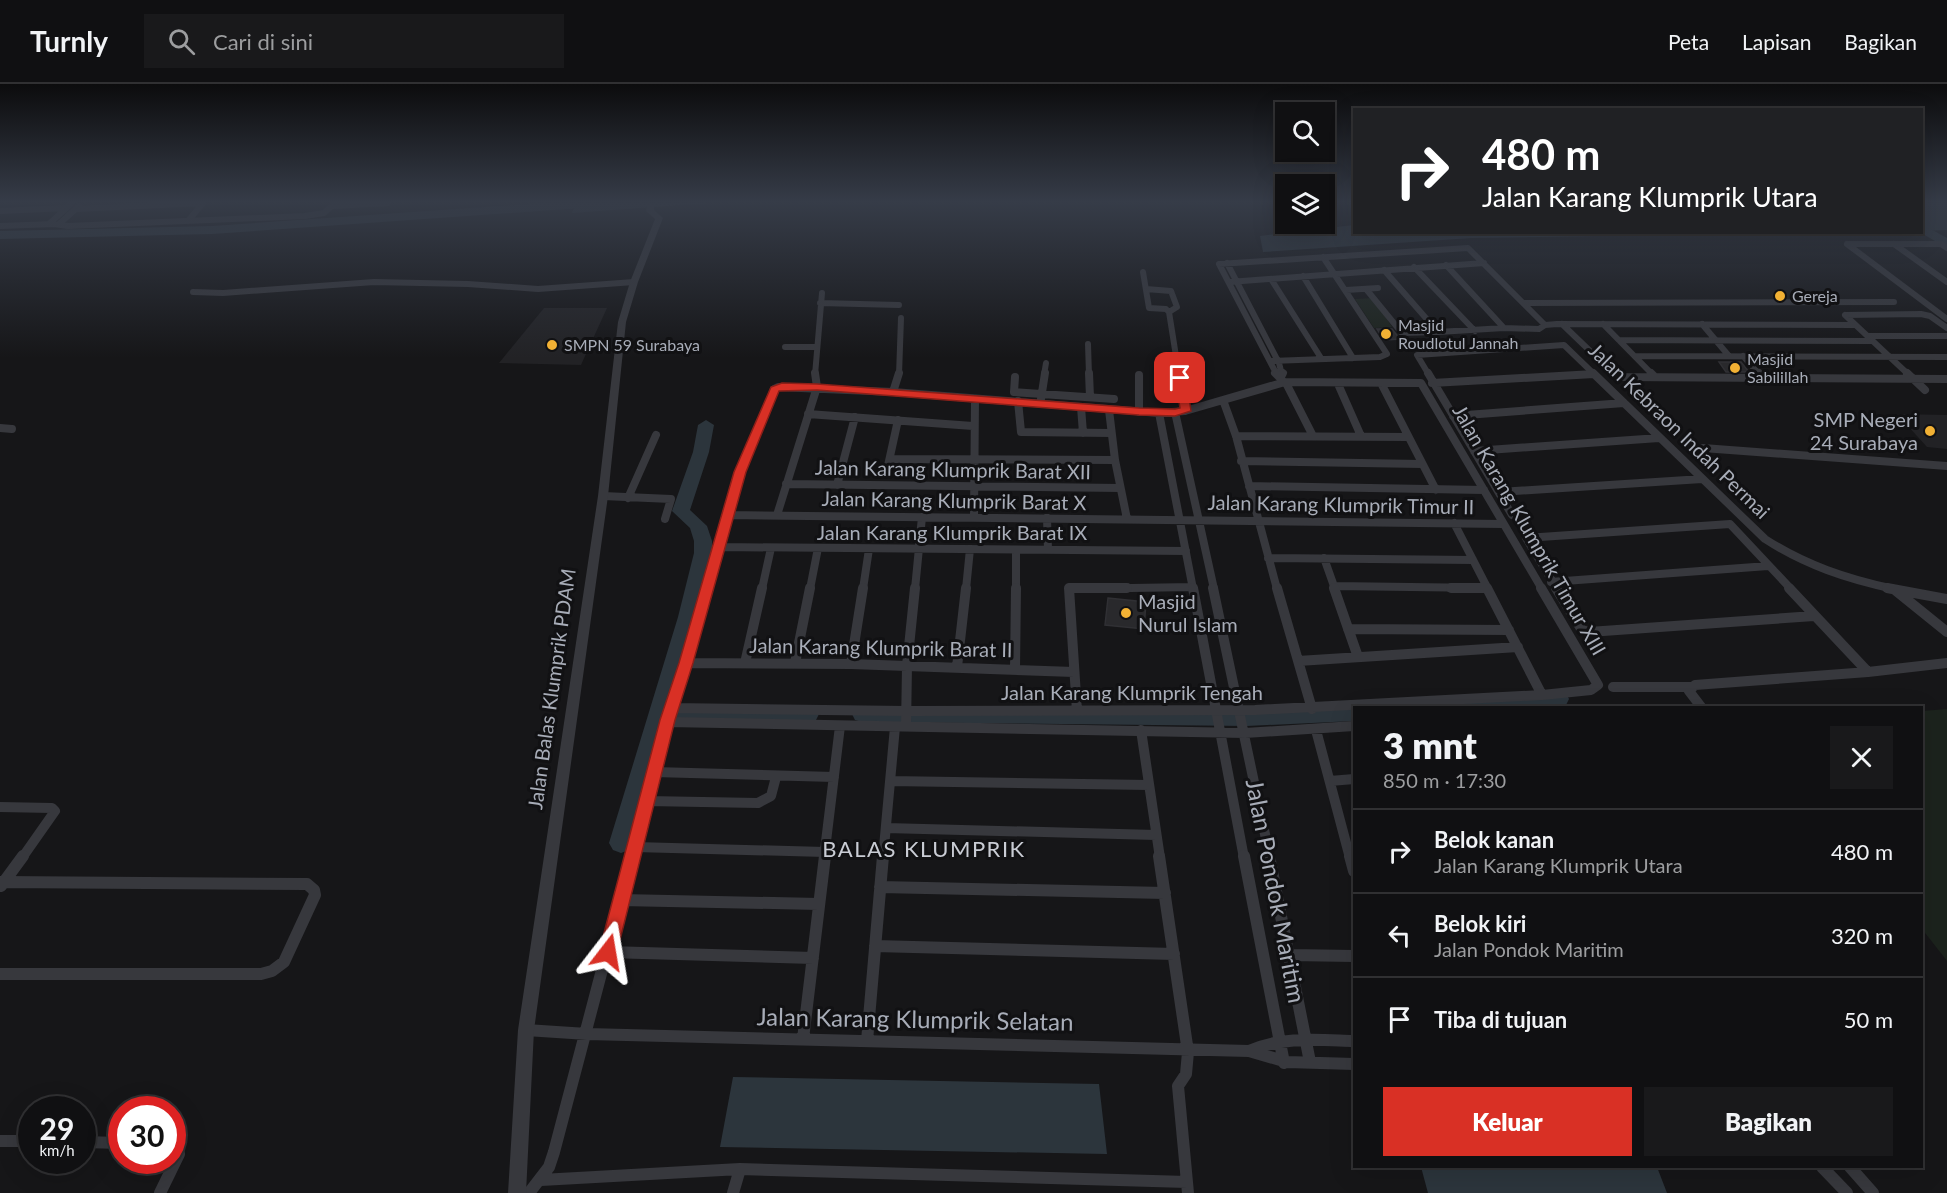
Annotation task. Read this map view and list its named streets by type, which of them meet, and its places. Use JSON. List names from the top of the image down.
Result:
{
  "streets": {
    "street": [
      "Jalan Kebraon Indah Permai",
      "Jalan Karang Klumprik Barat XII",
      "Jalan Karang Klumprik Barat X",
      "Jalan Karang Klumprik Timur II",
      "Jalan Karang Klumprik Timur XIII",
      "Jalan Karang Klumprik Barat IX",
      "Jalan Karang Klumprik Barat II",
      "Jalan Balas Klumprik PDAM",
      "Jalan Karang Klumprik Tengah",
      "Jalan Pondok Maritim",
      "Jalan Karang Klumprik Selatan"
    ]
  },
  "crossings": [
    ["Jalan Kebraon Indah Permai", "Jalan Karang Klumprik Timur XIII"],
    ["Jalan Karang Klumprik Barat X", "Jalan Karang Klumprik Timur II"],
    ["Jalan Karang Klumprik Barat X", "Jalan Pondok Maritim"],
    ["Jalan Karang Klumprik Timur II", "Jalan Karang Klumprik Timur XIII"],
    ["Jalan Karang Klumprik Timur II", "Jalan Pondok Maritim"],
    ["Jalan Karang Klumprik Timur XIII", "Jalan Karang Klumprik Tengah"],
    ["Jalan Karang Klumprik Barat IX", "Jalan Pondok Maritim"],
    ["Jalan Balas Klumprik PDAM", "Jalan Karang Klumprik Selatan"],
    ["Jalan Karang Klumprik Tengah", "Jalan Pondok Maritim"],
    ["Jalan Pondok Maritim", "Jalan Karang Klumprik Selatan"]
  ],
  "districts": ["BALAS KLUMPRIK"],
  "places": [
    "Gereja",
    "Masjid Roudlotul Jannah",
    "SMPN 59 Surabaya",
    "Masjid Sabilillah",
    "SMP Negeri 24 Surabaya",
    "Masjid Nurul Islam"
  ],
  "page": {
    "header": "Turnly",
    "search": "Cari di sini",
    "nav": ["Peta", "Lapisan", "Bagikan"],
    "turn": ["480 m", "Jalan Karang Klumprik Utara"],
    "heading": ["3 mnt", "850 m · 17:30"],
    "list": [
      {
        "name": "Belok kanan",
        "note": "Jalan Karang Klumprik Utara",
        "value": "480 m"
      },
      {
        "name": "Belok kiri",
        "note": "Jalan Pondok Maritim",
        "value": "320 m"
      },
      {
        "name": "Tiba di tujuan",
        "value": "50 m"
      }
    ],
    "buttons": ["Keluar", "Bagikan"],
    "speed": "29 km/h",
    "limit": "30"
  }
}
